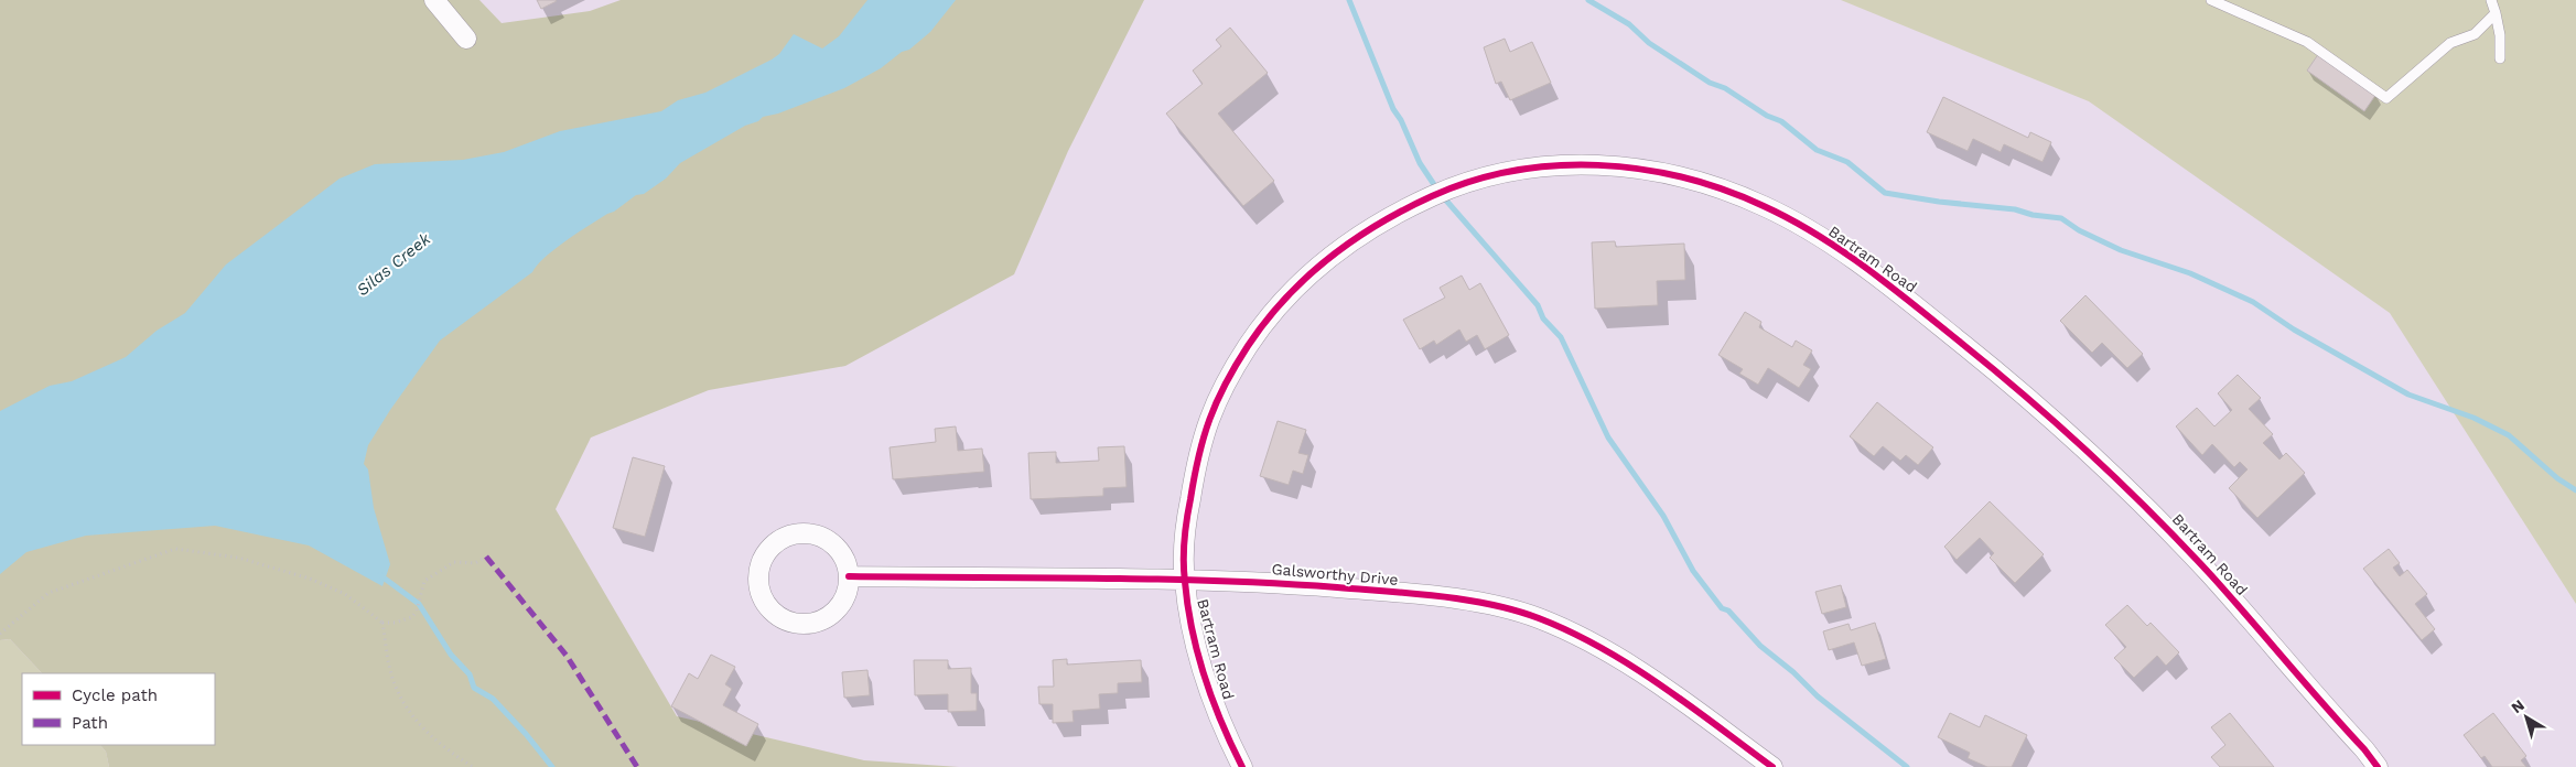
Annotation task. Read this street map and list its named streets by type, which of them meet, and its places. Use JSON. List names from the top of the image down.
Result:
{
  "streets": {
    "street": ["Bartram Road", "Galsworthy Drive"]
  },
  "crossings": [
    ["Bartram Road", "Galsworthy Drive"]
  ],
  "water": ["Silas Creek"],
  "legend": ["Cycle path", "Path"],
  "north": "top left"
}
